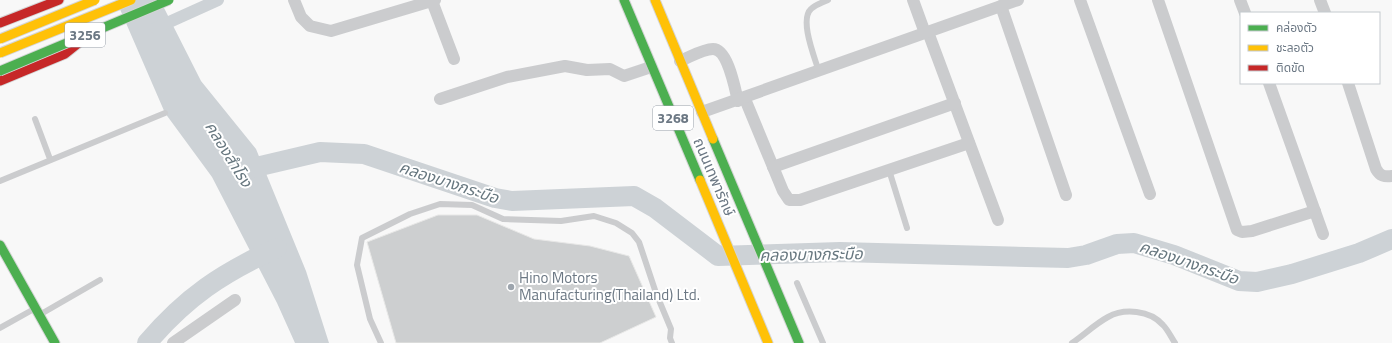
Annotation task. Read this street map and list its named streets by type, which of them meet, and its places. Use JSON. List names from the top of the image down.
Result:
{
  "streets": {
    "main road": ["3256", "3268", "ถนนเทพารักษ์"]
  },
  "water": ["คลองสำโรง", "คลองบางกระบือ"],
  "places": ["Hino Motors Manufacturing(Thailand) Ltd."],
  "legend": ["คล่องตัว", "ชะลอตัว", "ติดขัด"]
}
